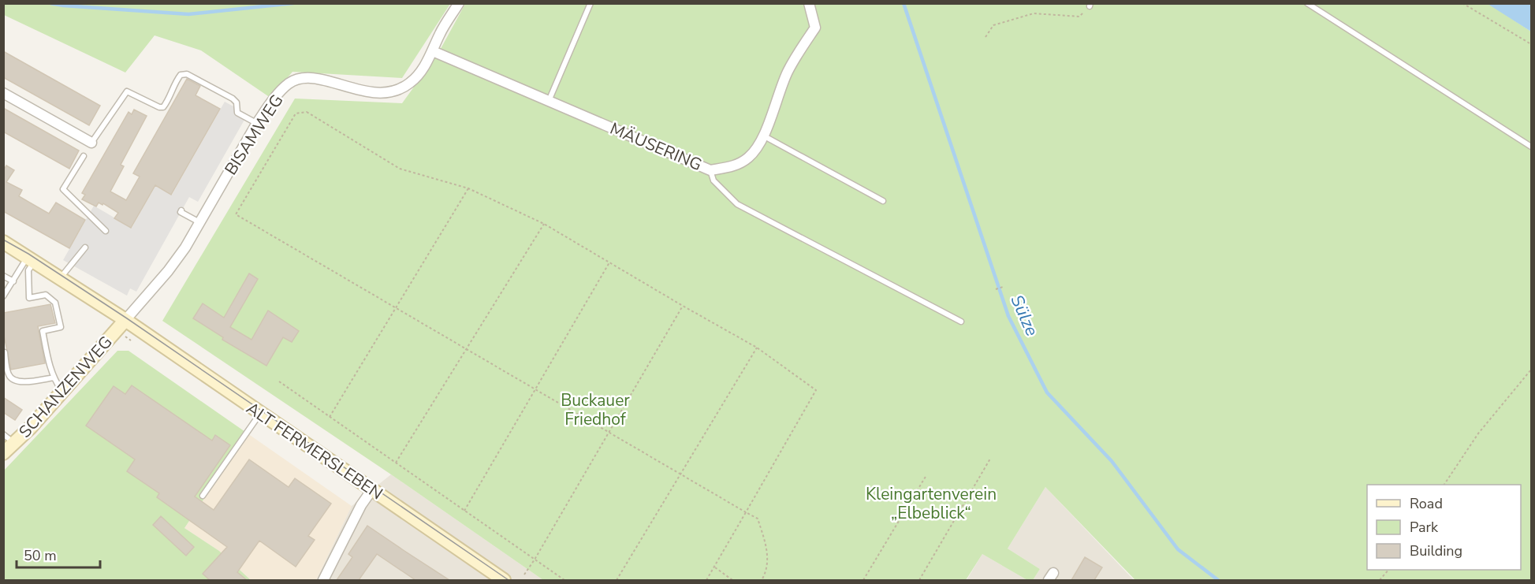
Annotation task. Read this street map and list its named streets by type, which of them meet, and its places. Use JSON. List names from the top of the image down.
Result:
{
  "streets": {
    "main road": ["SCHANZENWEG", "ALT FERMERSLEBEN"],
    "street": ["BISAMWEG", "MÄUSERING"]
  },
  "crossings": [
    ["BISAMWEG", "MÄUSERING"],
    ["BISAMWEG", "SCHANZENWEG"],
    ["BISAMWEG", "ALT FERMERSLEBEN"],
    ["SCHANZENWEG", "ALT FERMERSLEBEN"]
  ],
  "water": ["Sülze"],
  "parks": ["Buckauer Friedhof", "Kleingartenverein „Elbeblick“"],
  "legend": ["Road", "Park", "Building"],
  "scale_bar": "50 m"
}
